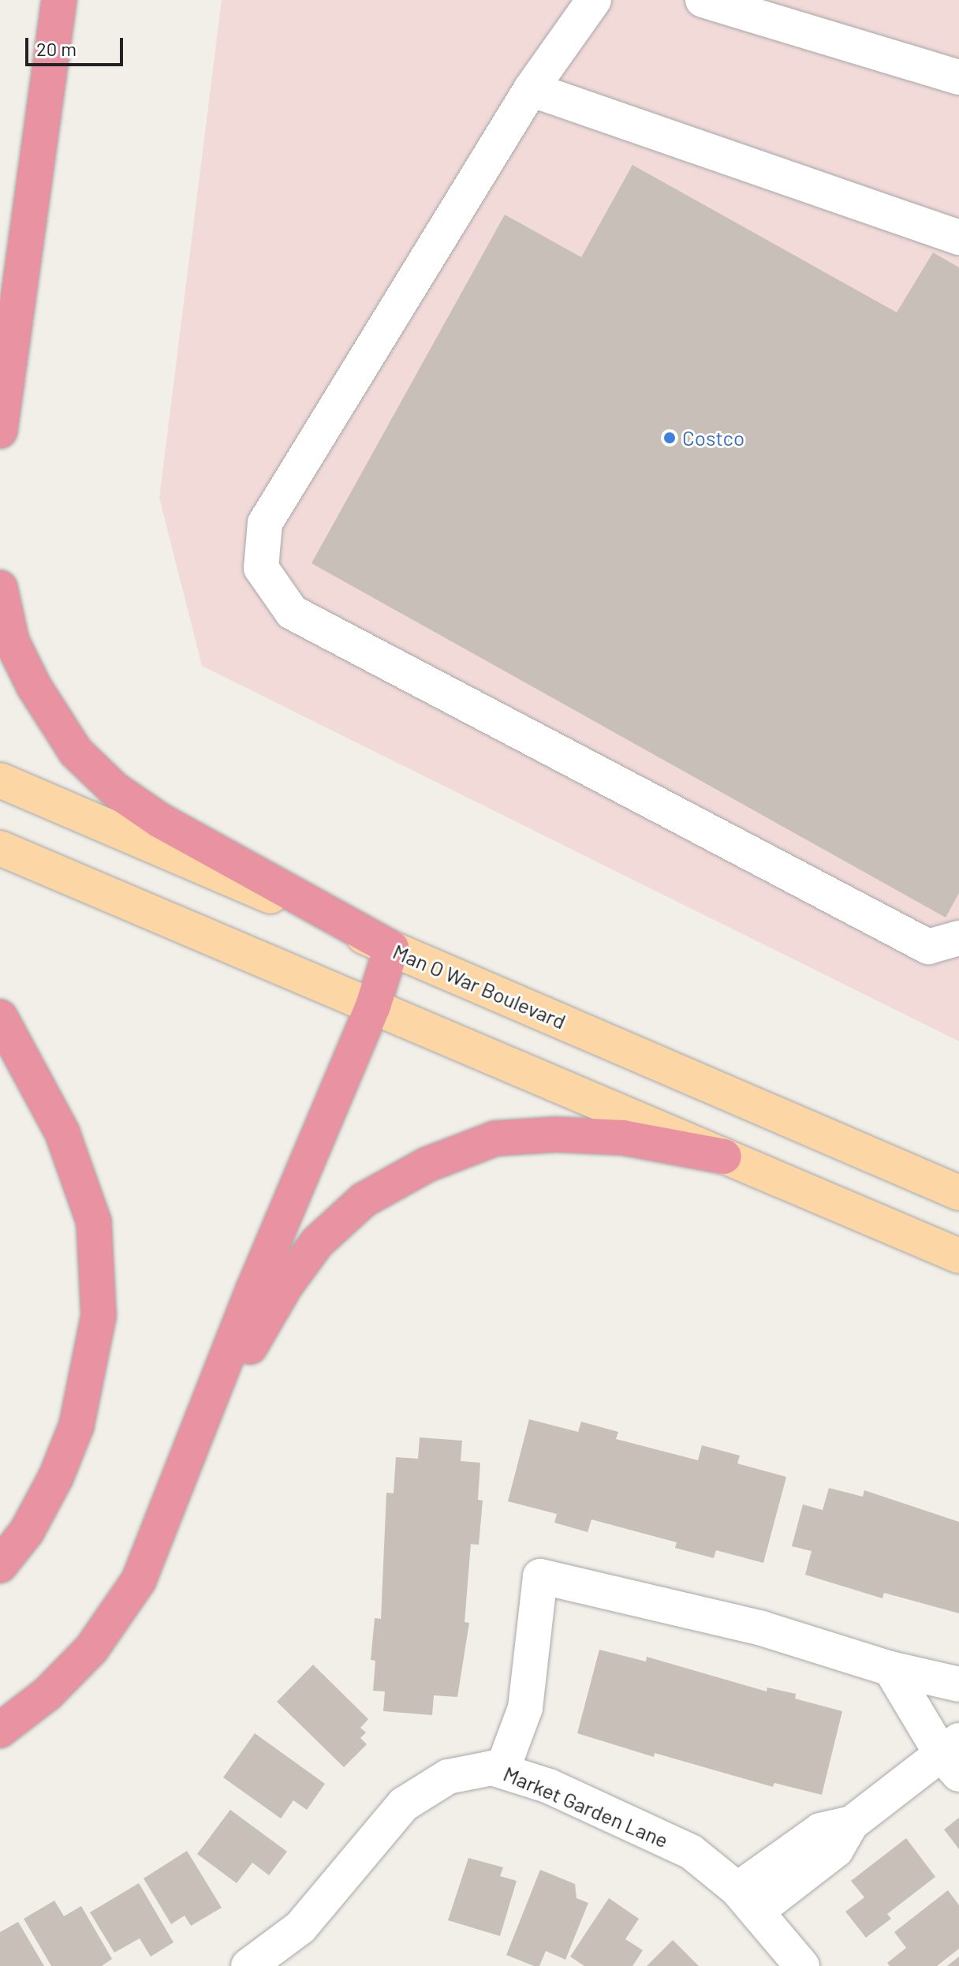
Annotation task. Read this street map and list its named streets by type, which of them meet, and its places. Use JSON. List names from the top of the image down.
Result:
{
  "streets": {
    "main road": ["Man O War Boulevard"],
    "street": ["Market Garden Lane"]
  },
  "places": ["Costco"],
  "scale_bar": "20 m"
}
